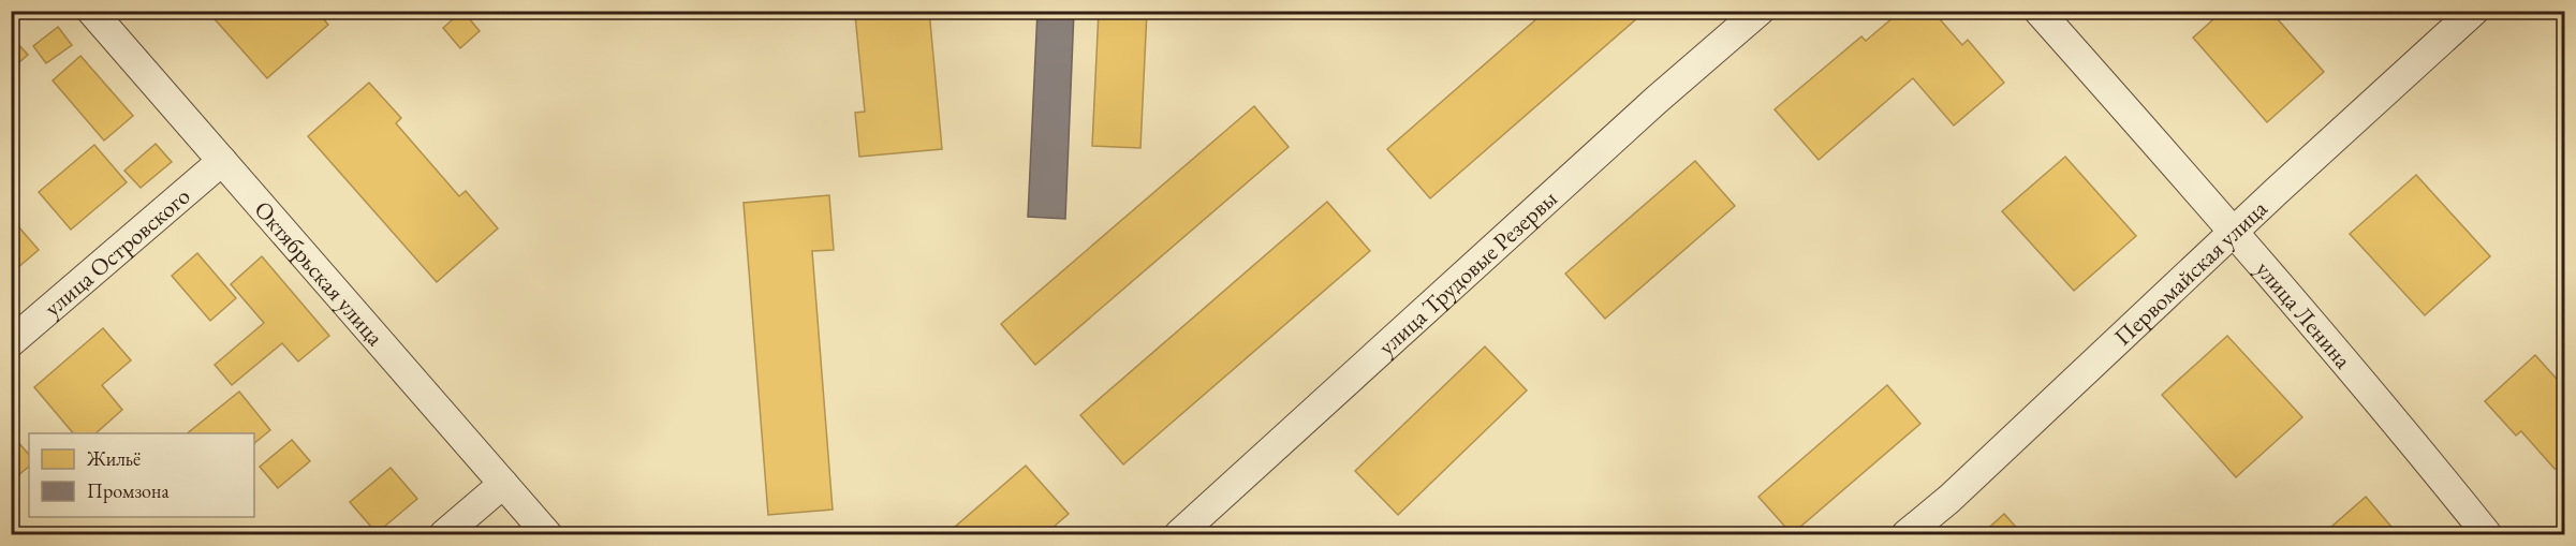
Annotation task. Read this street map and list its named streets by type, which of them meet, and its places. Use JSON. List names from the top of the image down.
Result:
{
  "streets": {
    "street": [
      "улица Островского",
      "улица Трудовые Резервы",
      "Октябрьская улица",
      "Первомайская улица",
      "улица Ленина"
    ]
  },
  "crossings": [
    ["улица Островского", "Октябрьская улица"],
    ["Первомайская улица", "улица Ленина"]
  ],
  "legend": ["Жильё", "Промзона"]
}
